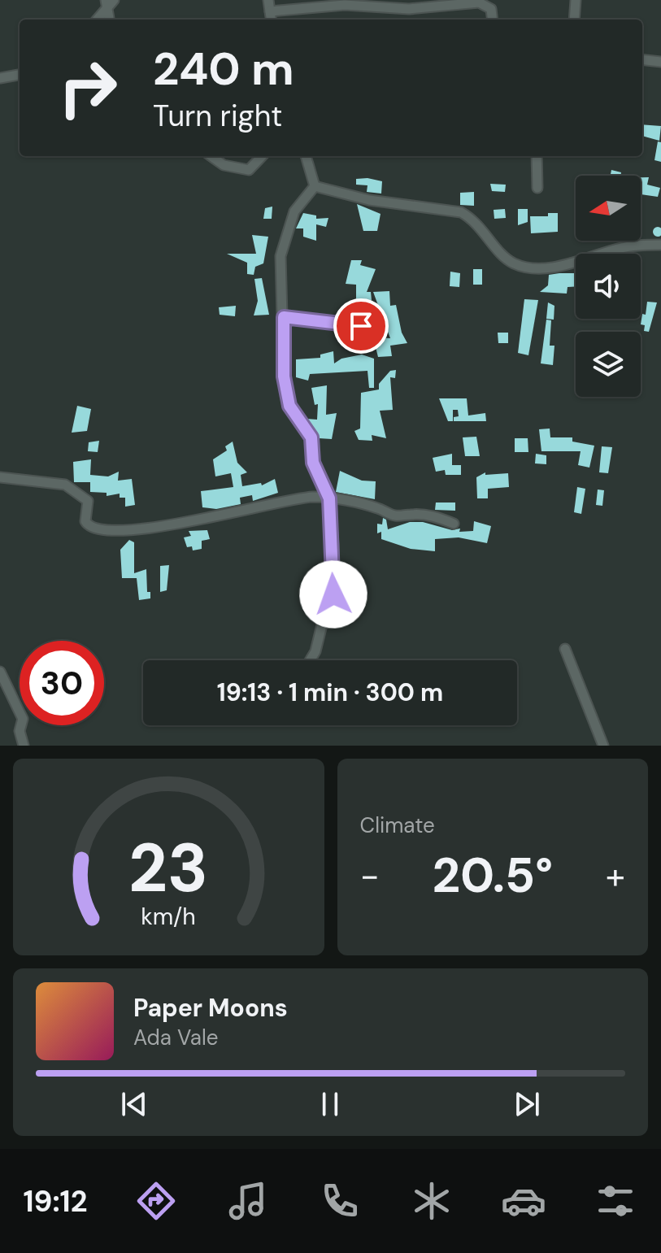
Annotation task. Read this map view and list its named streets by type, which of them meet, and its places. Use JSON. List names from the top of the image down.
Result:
{
  "north": "left",
  "page": {
    "turn": ["240 m", "Turn right"],
    "limit": "30",
    "trip": "19:13 · 1 min · 300 m",
    "tile": "Climate",
    "heat": ["−", "20.5°", "+"],
    "song": ["Paper Moons", "Ada Vale"],
    "tabs": "19:12",
    "gauge": ["23", "km/h"]
  }
}
